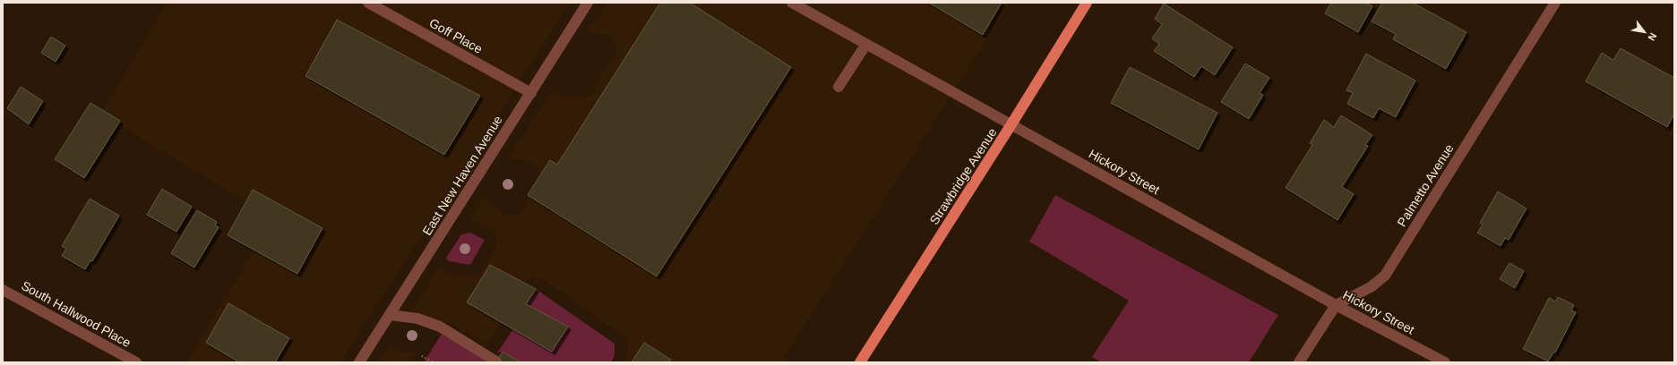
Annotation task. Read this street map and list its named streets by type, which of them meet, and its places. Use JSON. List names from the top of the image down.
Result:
{
  "streets": {
    "main road": ["Strawbridge Avenue"],
    "street": [
      "Goff Place",
      "Hickory Street",
      "East New Haven Avenue",
      "Palmetto Avenue",
      "South Hallwood Place"
    ]
  },
  "crossings": [
    ["Goff Place", "East New Haven Avenue"],
    ["Hickory Street", "Strawbridge Avenue"],
    ["Hickory Street", "Palmetto Avenue"]
  ],
  "north": "bottom right"
}
